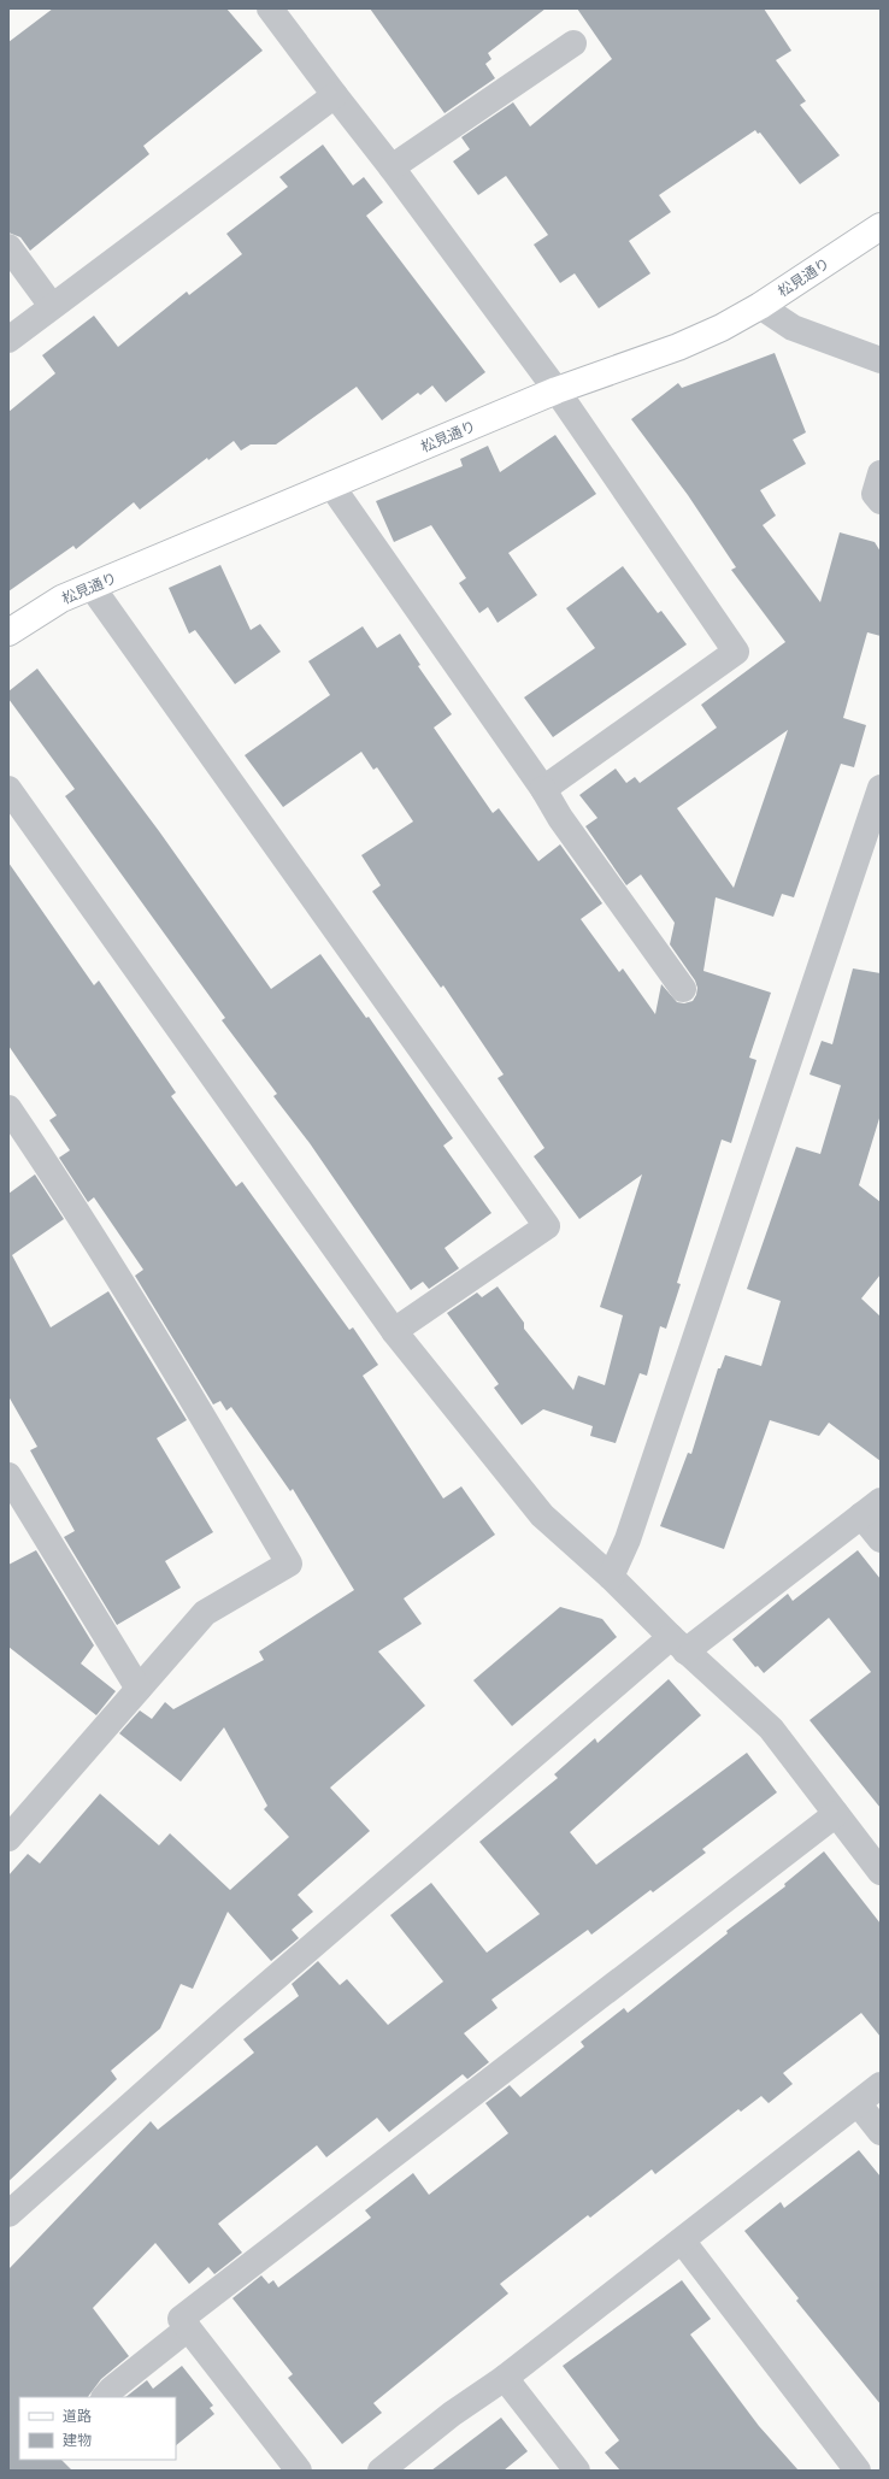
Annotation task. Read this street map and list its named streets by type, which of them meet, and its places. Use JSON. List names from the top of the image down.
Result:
{
  "streets": {
    "street": ["松見通り"]
  },
  "legend": ["道路", "建物"]
}
